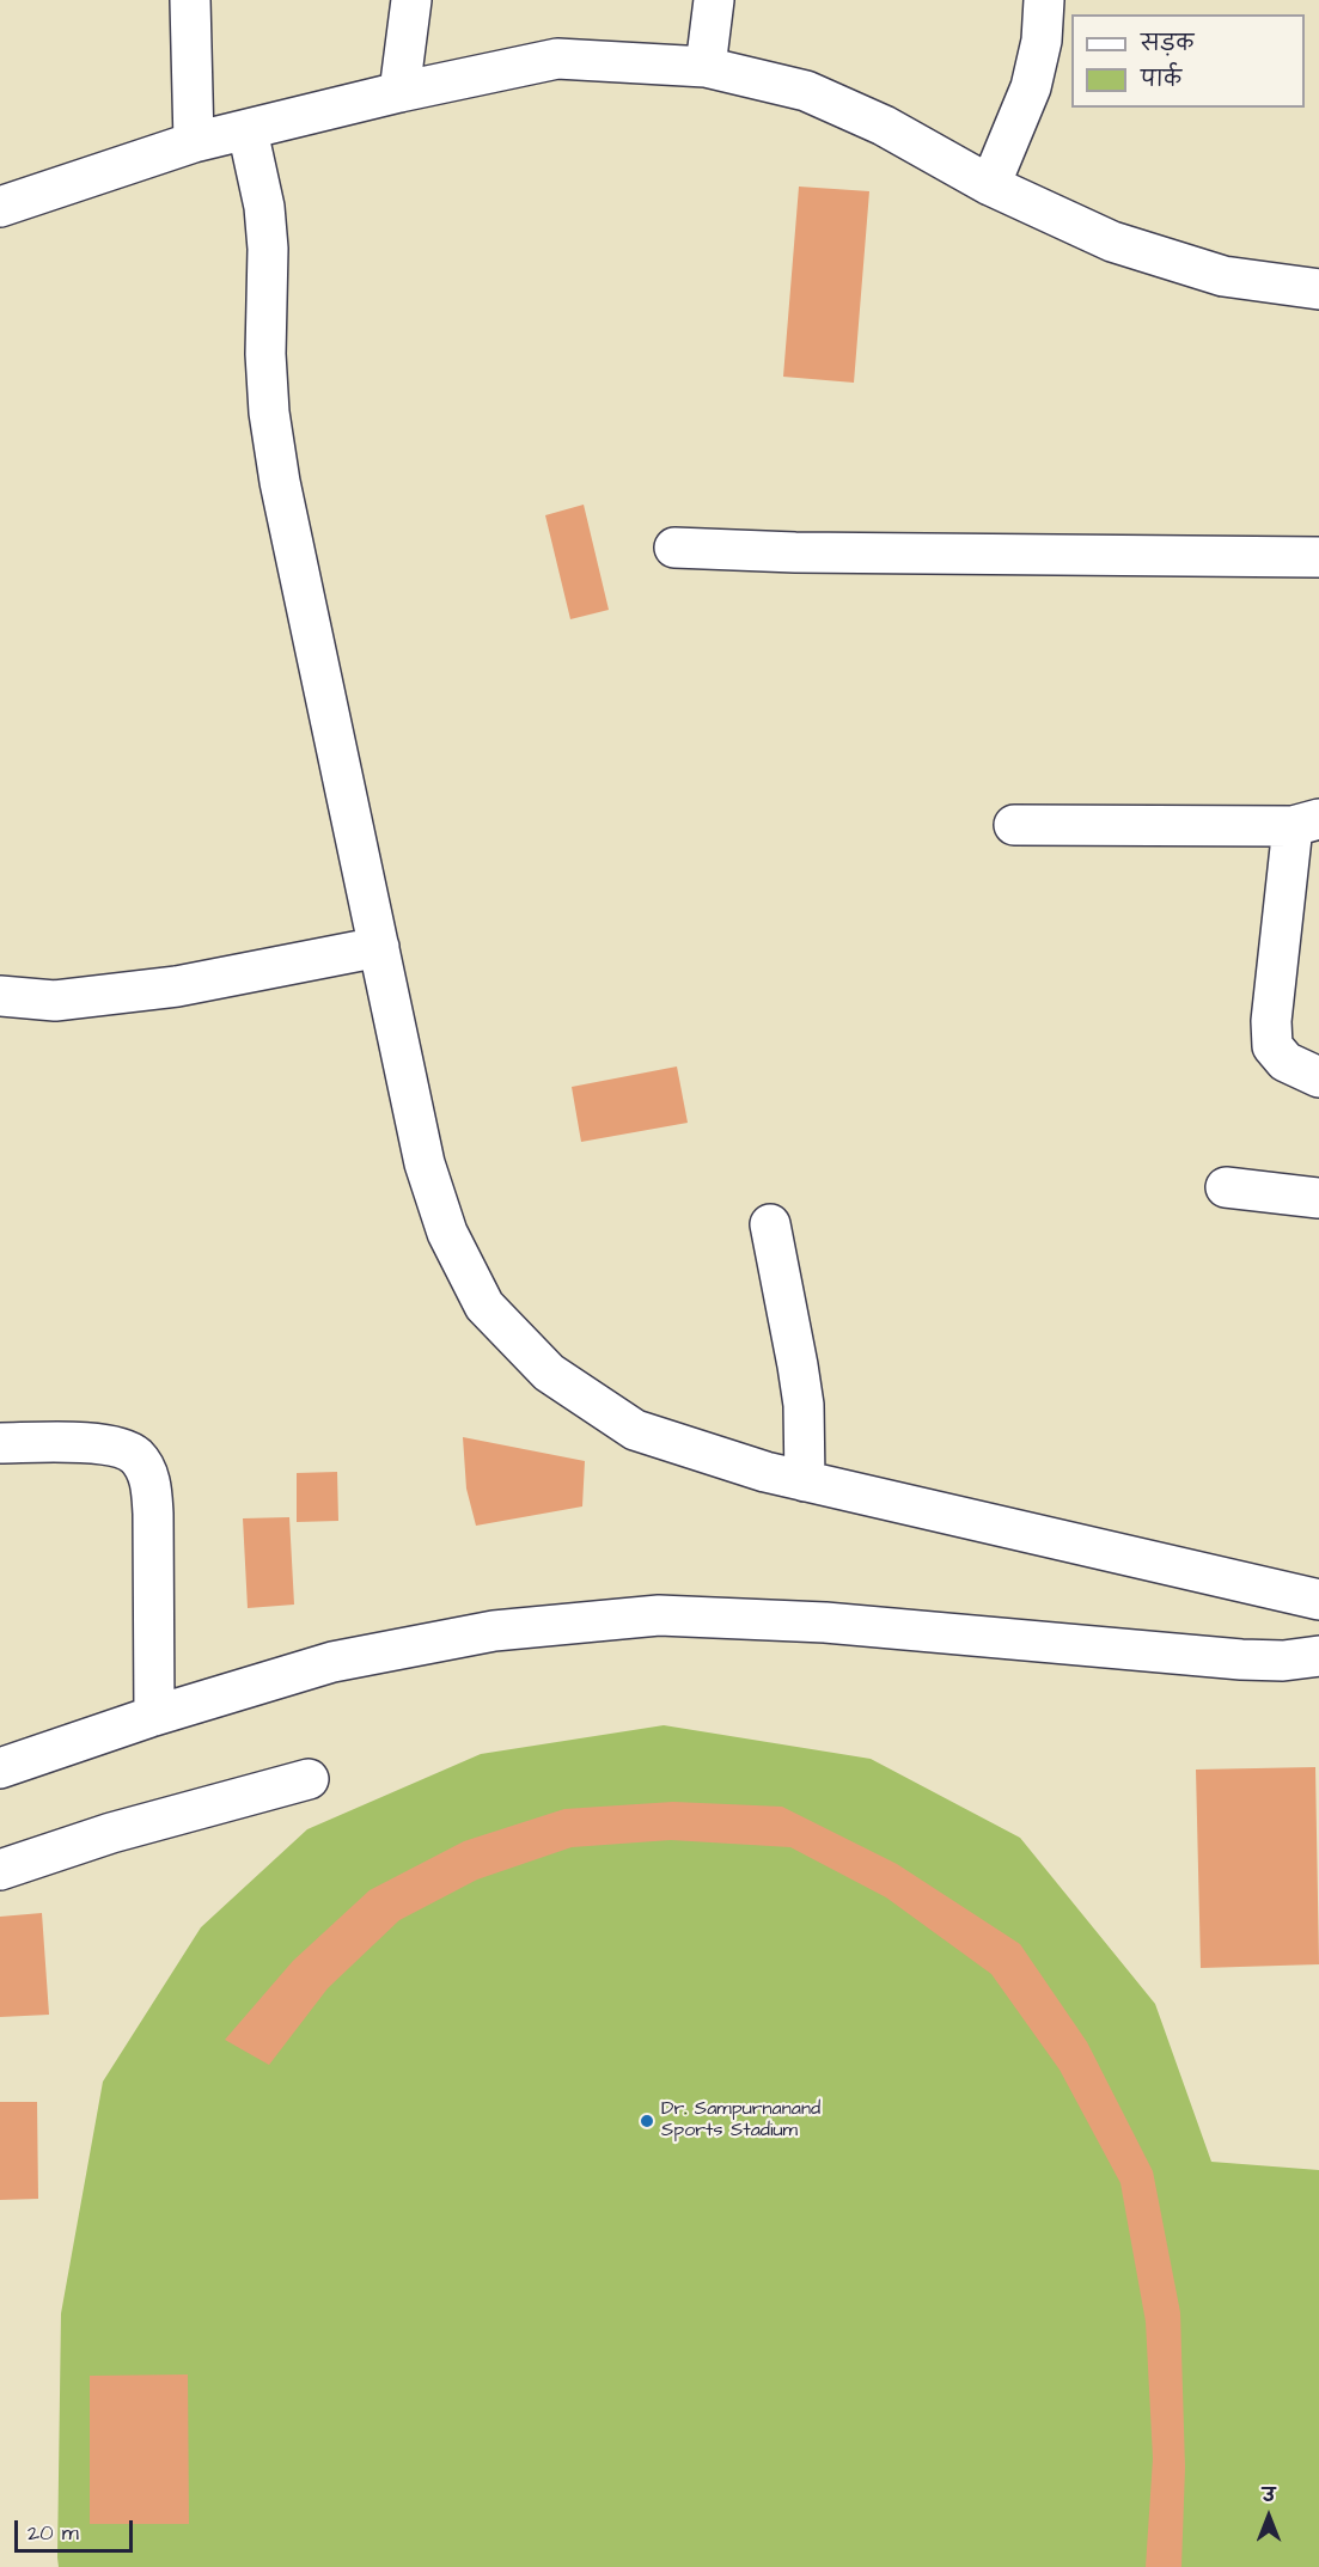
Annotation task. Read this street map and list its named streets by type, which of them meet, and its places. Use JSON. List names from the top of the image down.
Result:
{
  "places": ["Dr. Sampurnanand Sports Stadium"],
  "legend": ["सड़क", "पार्क"],
  "scale_bar": "20 m",
  "north": "top"
}
